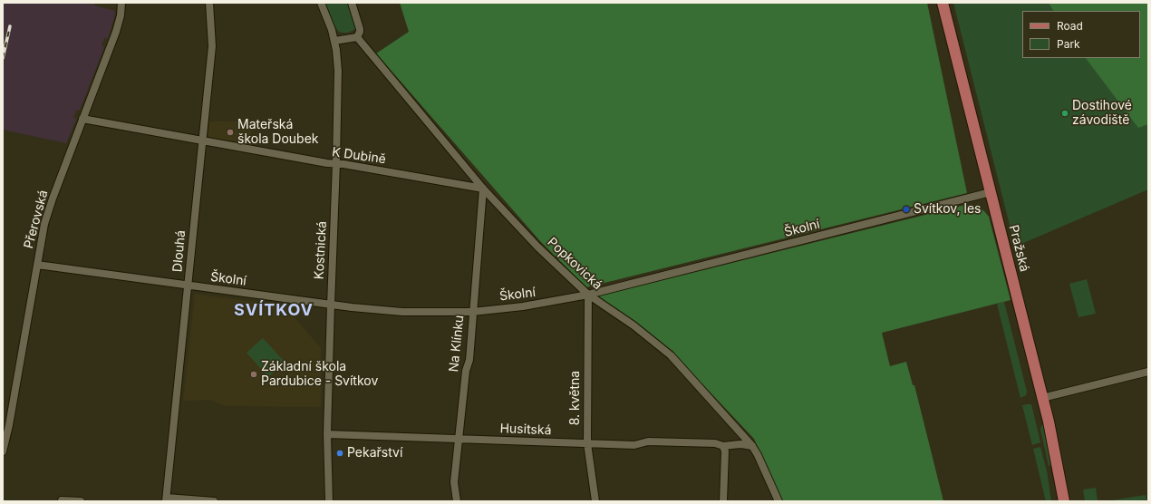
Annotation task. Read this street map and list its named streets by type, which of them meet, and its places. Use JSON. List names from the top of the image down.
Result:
{
  "streets": {
    "main road": ["Pražská"],
    "street": [
      "K Dubině",
      "Přerovská",
      "Školní",
      "Kostnická",
      "Dlouhá",
      "Popkovická",
      "Na Klínku",
      "8. května",
      "Husitská"
    ]
  },
  "crossings": [
    ["K Dubině", "Přerovská"],
    ["K Dubině", "Kostnická"],
    ["K Dubině", "Dlouhá"],
    ["K Dubině", "Popkovická"],
    ["K Dubině", "Na Klínku"],
    ["Přerovská", "Školní"],
    ["Školní", "Pražská"],
    ["Školní", "Kostnická"],
    ["Školní", "Dlouhá"],
    ["Školní", "Popkovická"],
    ["Školní", "Na Klínku"],
    ["Školní", "8. května"],
    ["Kostnická", "Husitská"],
    ["Popkovická", "Na Klínku"],
    ["Popkovická", "8. května"],
    ["Popkovická", "Husitská"],
    ["Na Klínku", "Husitská"],
    ["8. května", "Husitská"]
  ],
  "districts": ["SVÍTKOV"],
  "places": [
    "Dostihové závodiště",
    "Mateřská škola Doubek",
    "Svítkov, les",
    "Základní škola Pardubice - Svítkov",
    "Pekařství"
  ],
  "legend": ["Road", "Park"]
}
